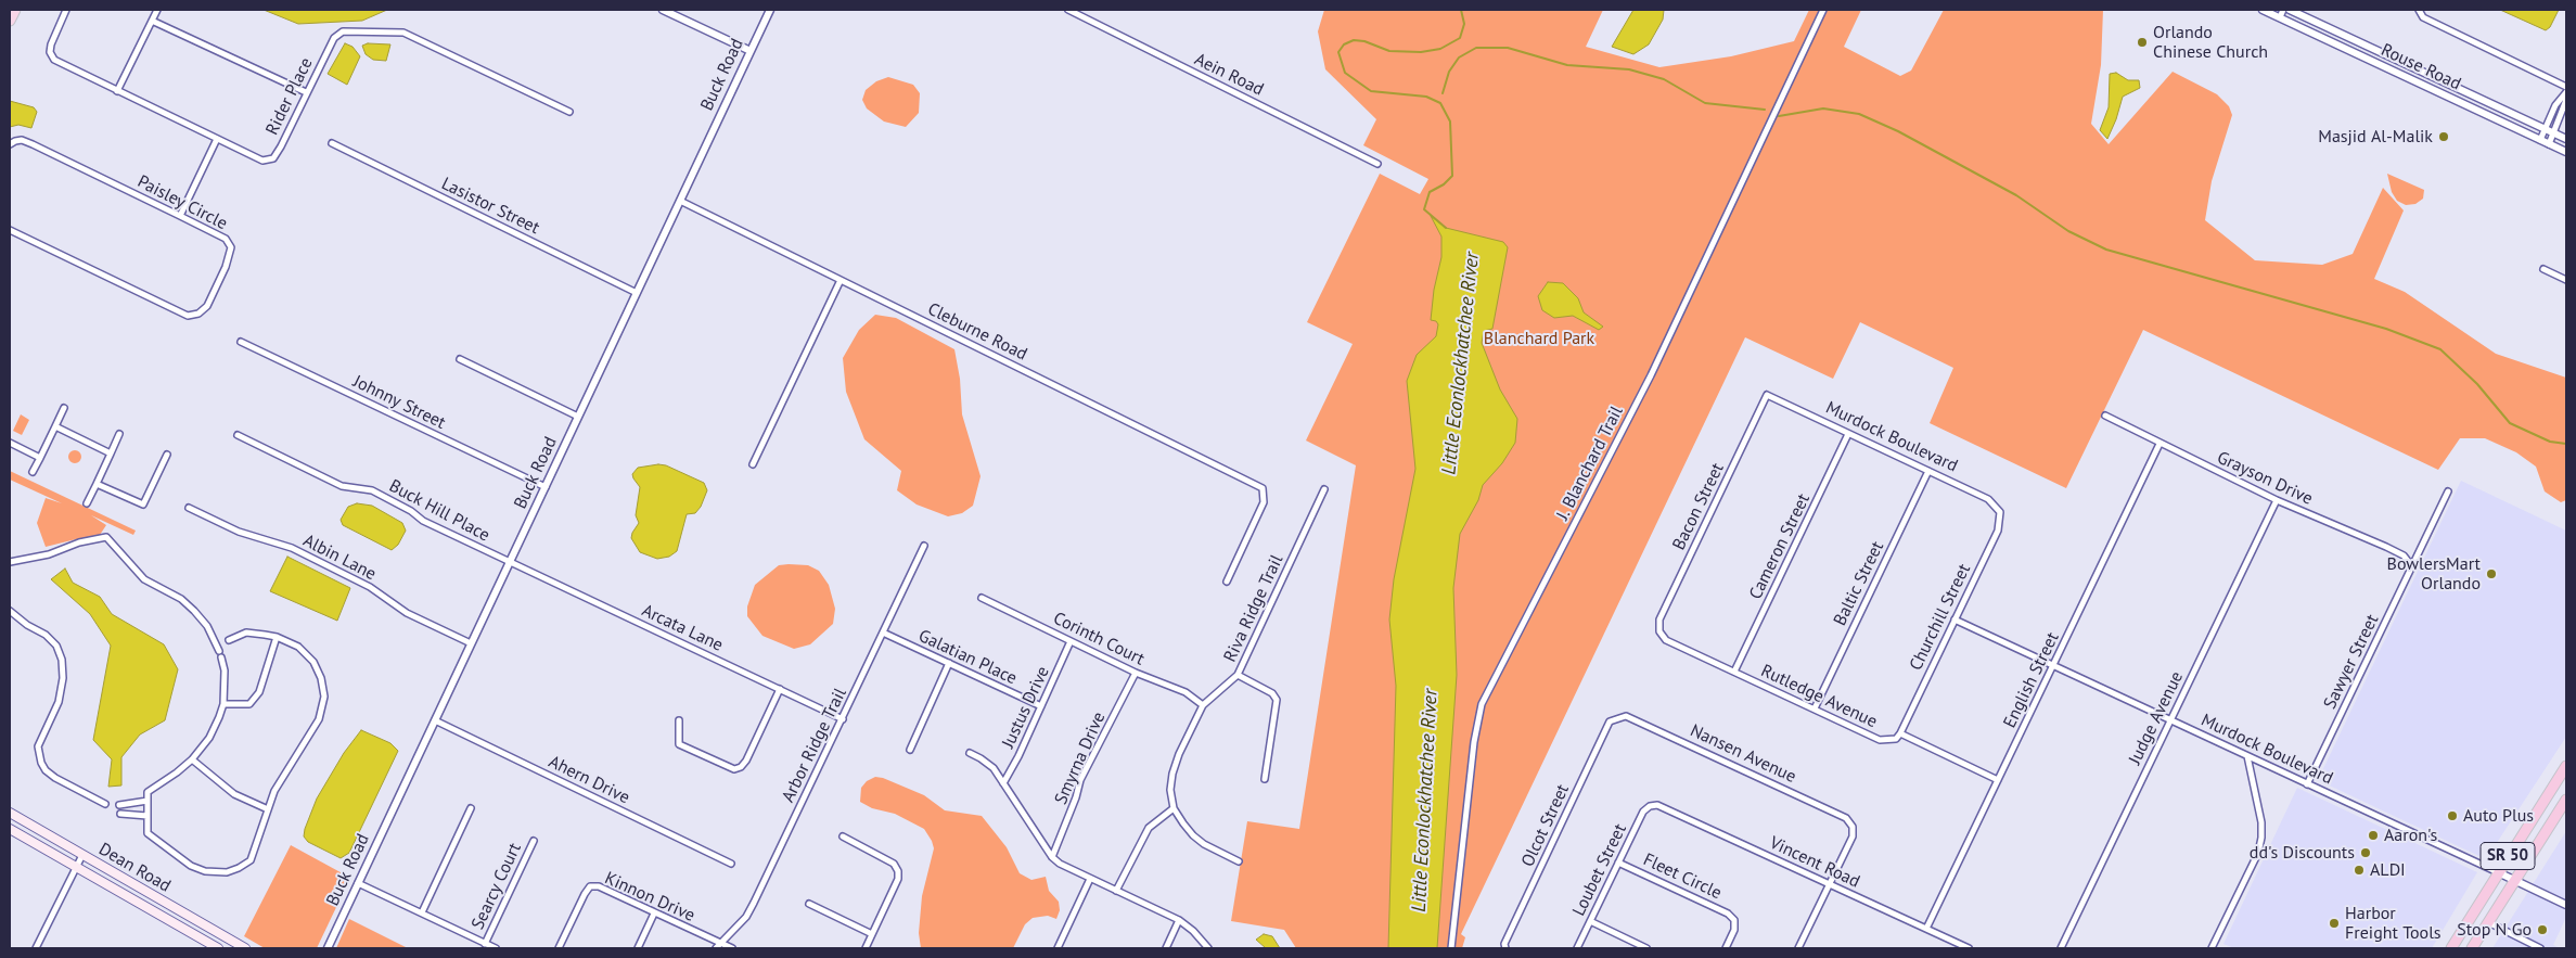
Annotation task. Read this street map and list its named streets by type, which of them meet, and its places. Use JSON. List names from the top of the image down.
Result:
{
  "streets": {
    "highway": ["SR 50"],
    "main road": ["Dean Road"],
    "street": [
      "Rouse Road",
      "Buck Road",
      "Aein Road",
      "Rider Place",
      "Paisley Circle",
      "Lasistor Street",
      "Cleburne Road",
      "Johnny Street",
      "Murdock Boulevard",
      "J. Blanchard Trail",
      "Grayson Drive",
      "Bacon Street",
      "Buck Hill Place",
      "Cameron Street",
      "Albin Lane",
      "Baltic Street",
      "Riva Ridge Trail",
      "Churchill Street",
      "Arcata Lane",
      "Corinth Court",
      "Galatian Place",
      "Sawyer Street",
      "English Street",
      "Rutledge Avenue",
      "Justus Drive",
      "Judge Avenue",
      "Arbor Ridge Trail",
      "Nansen Avenue",
      "Smyrna Drive",
      "Ahern Drive",
      "Olcot Street",
      "Vincent Road",
      "Loubet Street",
      "Fleet Circle",
      "Searcy Court",
      "Kinnon Drive"
    ]
  },
  "crossings": [
    ["Buck Road", "Lasistor Street"],
    ["Buck Road", "Cleburne Road"],
    ["Buck Road", "Johnny Street"],
    ["Buck Road", "Buck Hill Place"],
    ["Buck Road", "Albin Lane"],
    ["Buck Road", "Arcata Lane"],
    ["Buck Road", "Ahern Drive"],
    ["Murdock Boulevard", "Bacon Street"],
    ["Murdock Boulevard", "Cameron Street"],
    ["Murdock Boulevard", "Baltic Street"],
    ["Murdock Boulevard", "Churchill Street"],
    ["Murdock Boulevard", "Sawyer Street"],
    ["Murdock Boulevard", "English Street"],
    ["Murdock Boulevard", "Judge Avenue"],
    ["Murdock Boulevard", "SR 50"],
    ["Grayson Drive", "Sawyer Street"],
    ["Grayson Drive", "English Street"],
    ["Grayson Drive", "Judge Avenue"],
    ["Bacon Street", "Rutledge Avenue"],
    ["Buck Hill Place", "Arcata Lane"],
    ["Cameron Street", "Rutledge Avenue"],
    ["Baltic Street", "Rutledge Avenue"],
    ["Riva Ridge Trail", "Corinth Court"],
    ["Churchill Street", "Rutledge Avenue"],
    ["Arcata Lane", "Arbor Ridge Trail"],
    ["Corinth Court", "Justus Drive"],
    ["Corinth Court", "Smyrna Drive"],
    ["Galatian Place", "Justus Drive"],
    ["Galatian Place", "Arbor Ridge Trail"],
    ["English Street", "Rutledge Avenue"],
    ["English Street", "Vincent Road"],
    ["Arbor Ridge Trail", "Kinnon Drive"],
    ["Nansen Avenue", "Olcot Street"],
    ["Nansen Avenue", "Vincent Road"],
    ["Vincent Road", "Loubet Street"],
    ["Loubet Street", "Fleet Circle"]
  ],
  "water": ["Little Econlockhatchee River"],
  "parks": ["Blanchard Park"],
  "places": [
    "Orlando Chinese Church",
    "Masjid Al-Malik",
    "BowlersMart Orlando",
    "Auto Plus",
    "Aaron's",
    "dd's Discounts",
    "ALDI",
    "Harbor Freight Tools",
    "Stop N Go"
  ]
}
